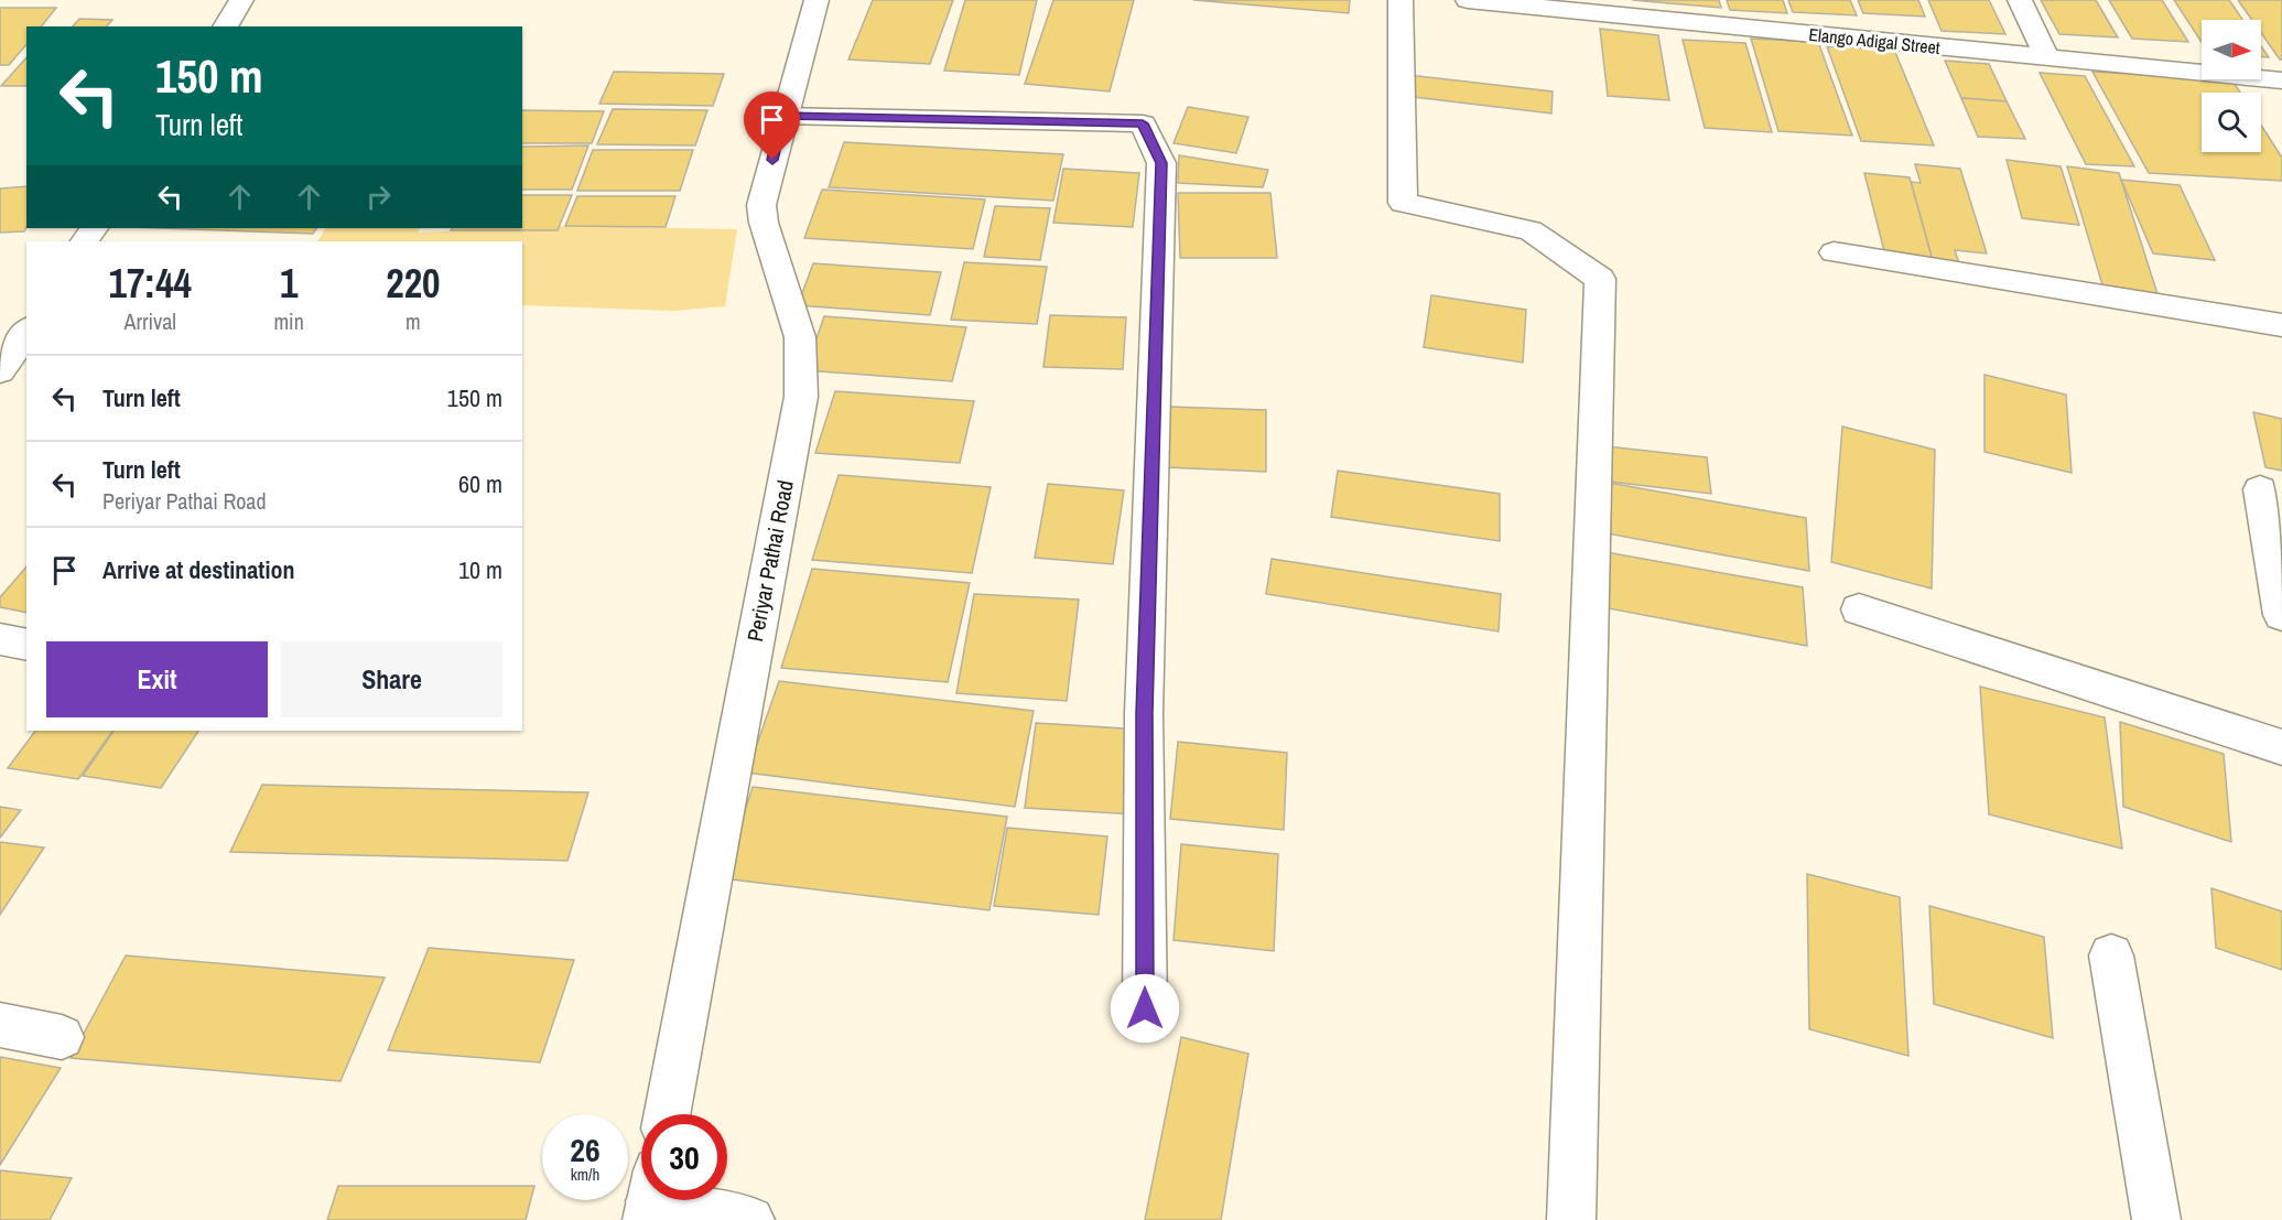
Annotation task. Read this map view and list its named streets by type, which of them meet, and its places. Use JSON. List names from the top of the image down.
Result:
{
  "streets": {
    "street": ["Elango Adigal Street", "Periyar Pathai Road"]
  },
  "north": "right",
  "page": {
    "turn": ["150 m", "Turn left"],
    "eta": [
      "17:44",
      "Arrival",
      "1",
      "min",
      "220",
      "m"
    ],
    "list": [
      {
        "name": "Turn left",
        "value": "150 m"
      },
      {
        "name": "Turn left",
        "note": "Periyar Pathai Road",
        "value": "60 m"
      },
      {
        "name": "Arrive at destination",
        "value": "10 m"
      }
    ],
    "buttons": ["Exit", "Share"],
    "speed": "26 km/h",
    "limit": "30"
  }
}
